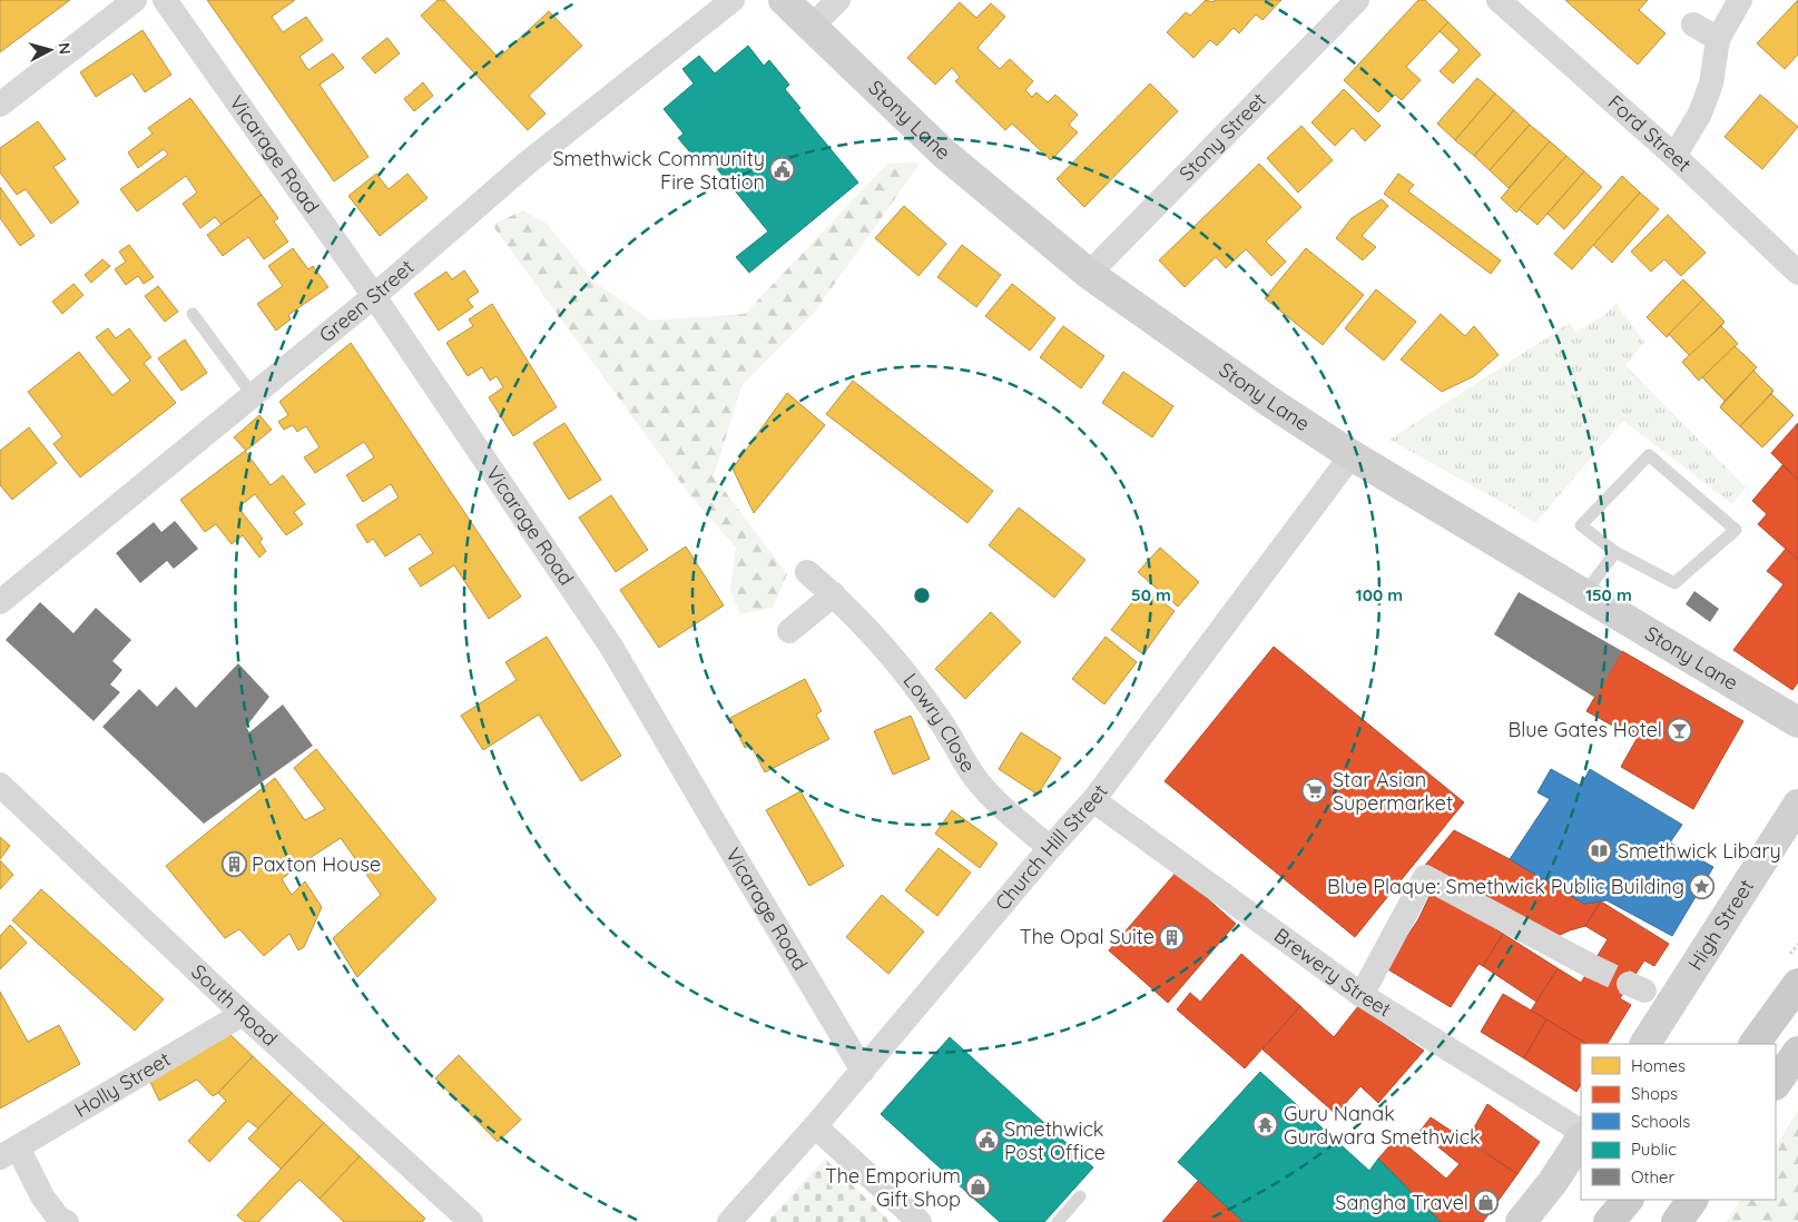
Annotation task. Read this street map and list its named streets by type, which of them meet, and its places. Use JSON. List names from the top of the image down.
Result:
{
  "streets": {
    "street": [
      "Stony Lane",
      "Ford Street",
      "Stony Street",
      "Vicarage Road",
      "Green Street",
      "Lowry Close",
      "Church Hill Street",
      "High Street",
      "Brewery Street",
      "South Road",
      "Holly Street"
    ]
  },
  "crossings": [
    ["Stony Lane", "Stony Street"],
    ["Stony Lane", "Church Hill Street"],
    ["Vicarage Road", "Green Street"],
    ["Vicarage Road", "Church Hill Street"],
    ["Lowry Close", "Church Hill Street"],
    ["Church Hill Street", "Brewery Street"],
    ["South Road", "Holly Street"]
  ],
  "places": {
    "public building": ["Smethwick Community Fire Station", "Smethwick Post Office"],
    "bar": ["Blue Gates Hotel"],
    "supermarket": ["Star Asian Supermarket"],
    "library": ["Smethwick Libary"],
    "building": ["Paxton House", "The Opal Suite"],
    "place": ["Blue Plaque: Smethwick Public Building"],
    "temple": ["Guru Nanak Gurdwara Smethwick"],
    "shop": ["The Emporium Gift Shop", "Sangha Travel"]
  },
  "legend": [
    "Homes",
    "Shops",
    "Schools",
    "Public",
    "Other"
  ],
  "north": "right",
  "rings": ["50 m", "100 m", "150 m"]
}
